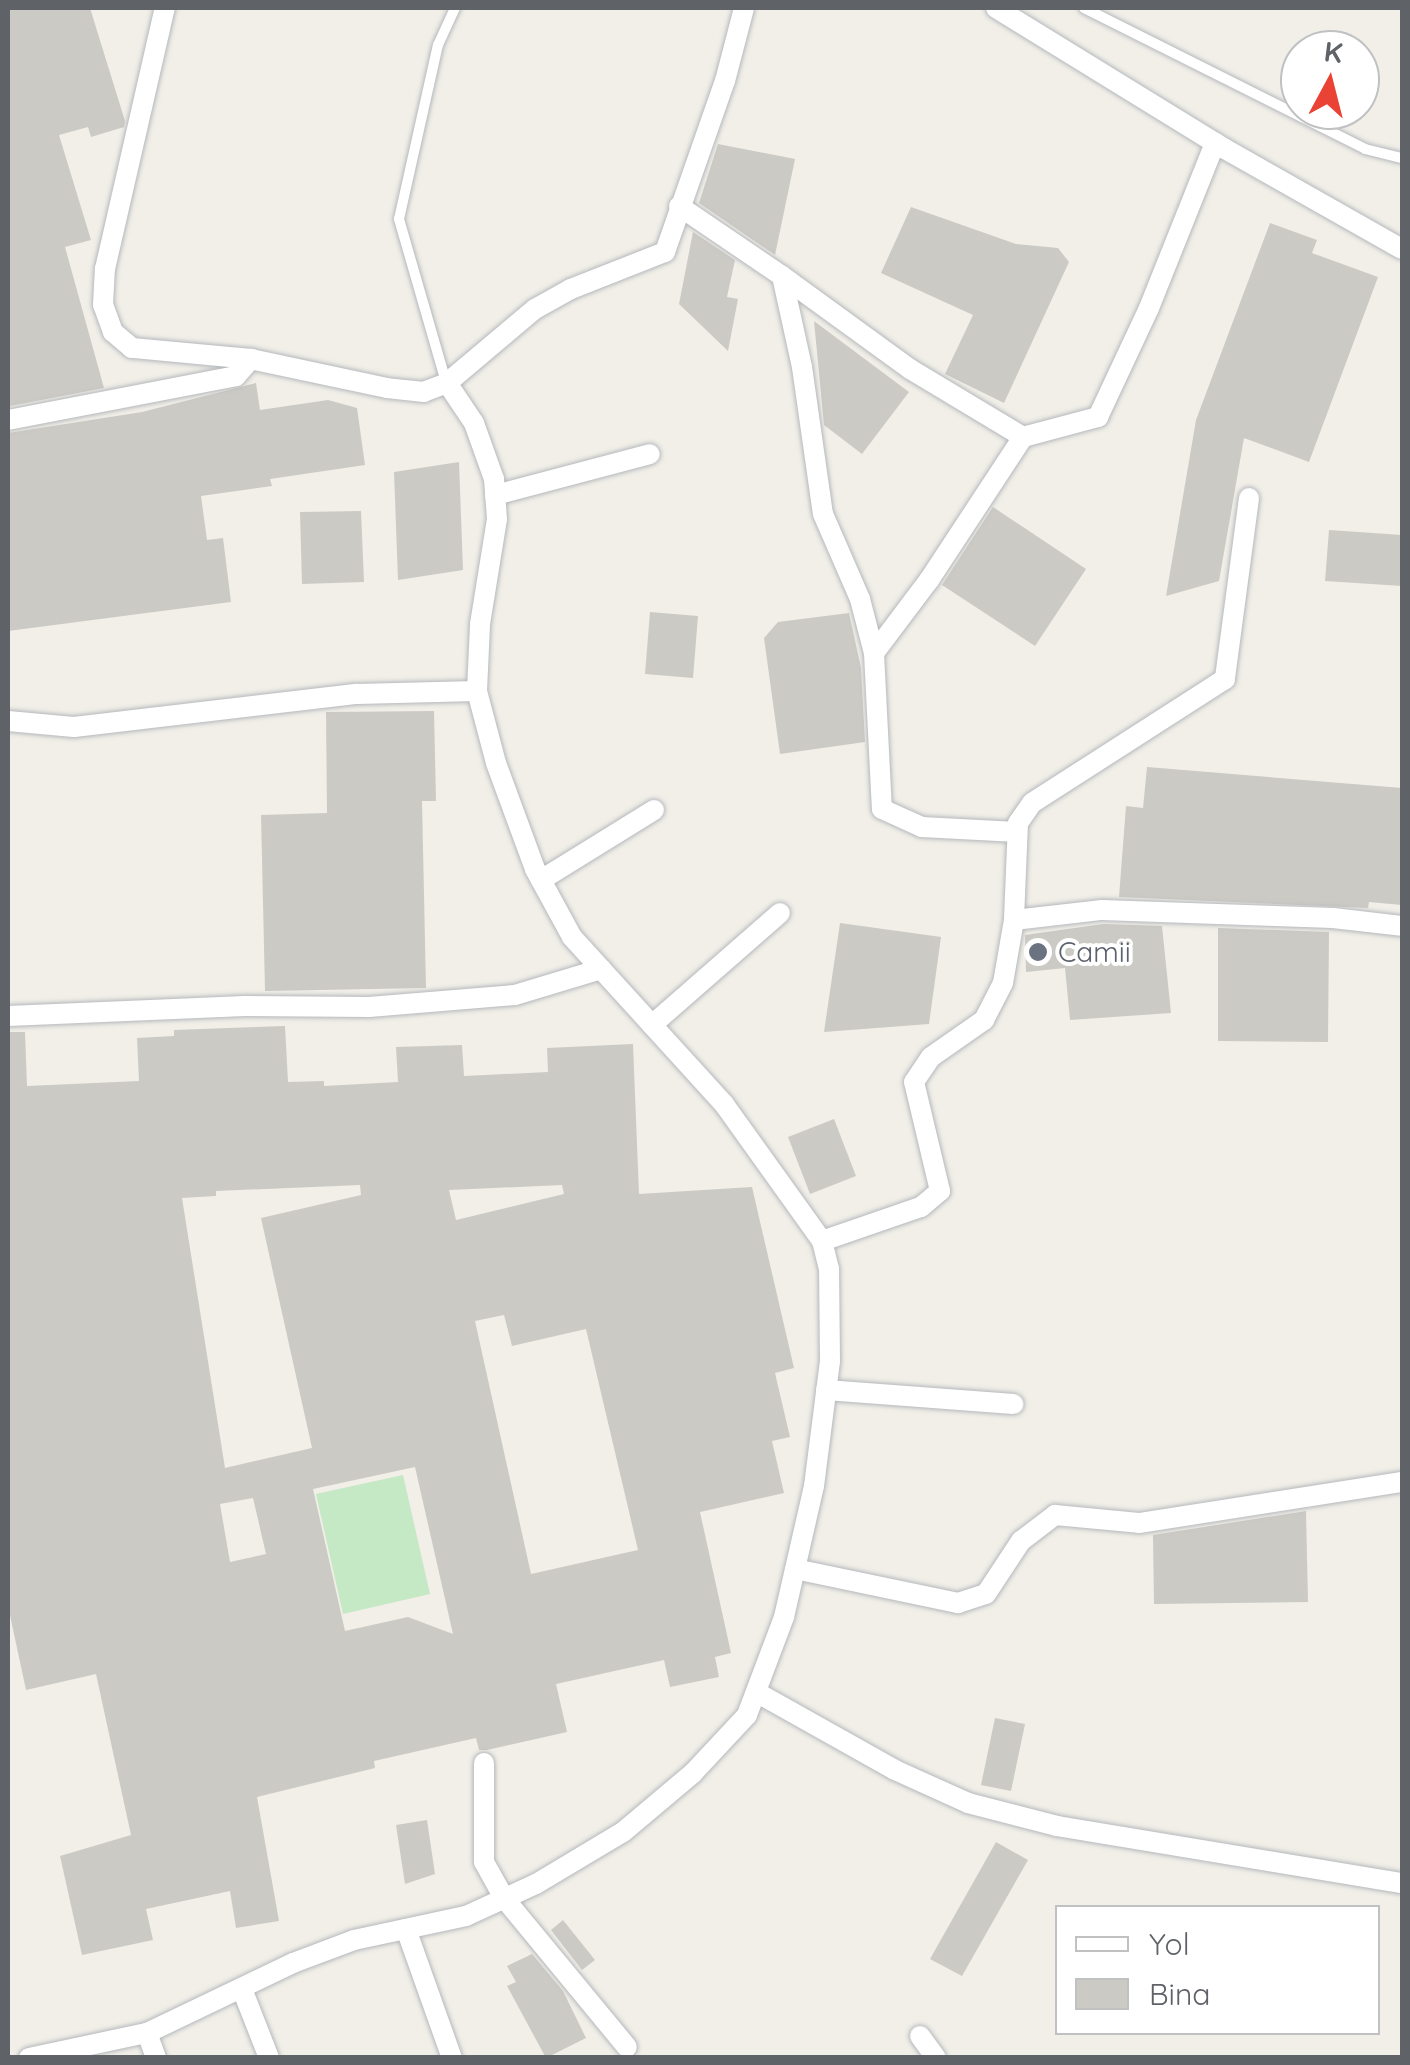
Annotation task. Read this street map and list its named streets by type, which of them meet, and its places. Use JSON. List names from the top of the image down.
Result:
{
  "places": ["Camii"],
  "legend": ["Yol", "Bina"],
  "north": "top"
}
